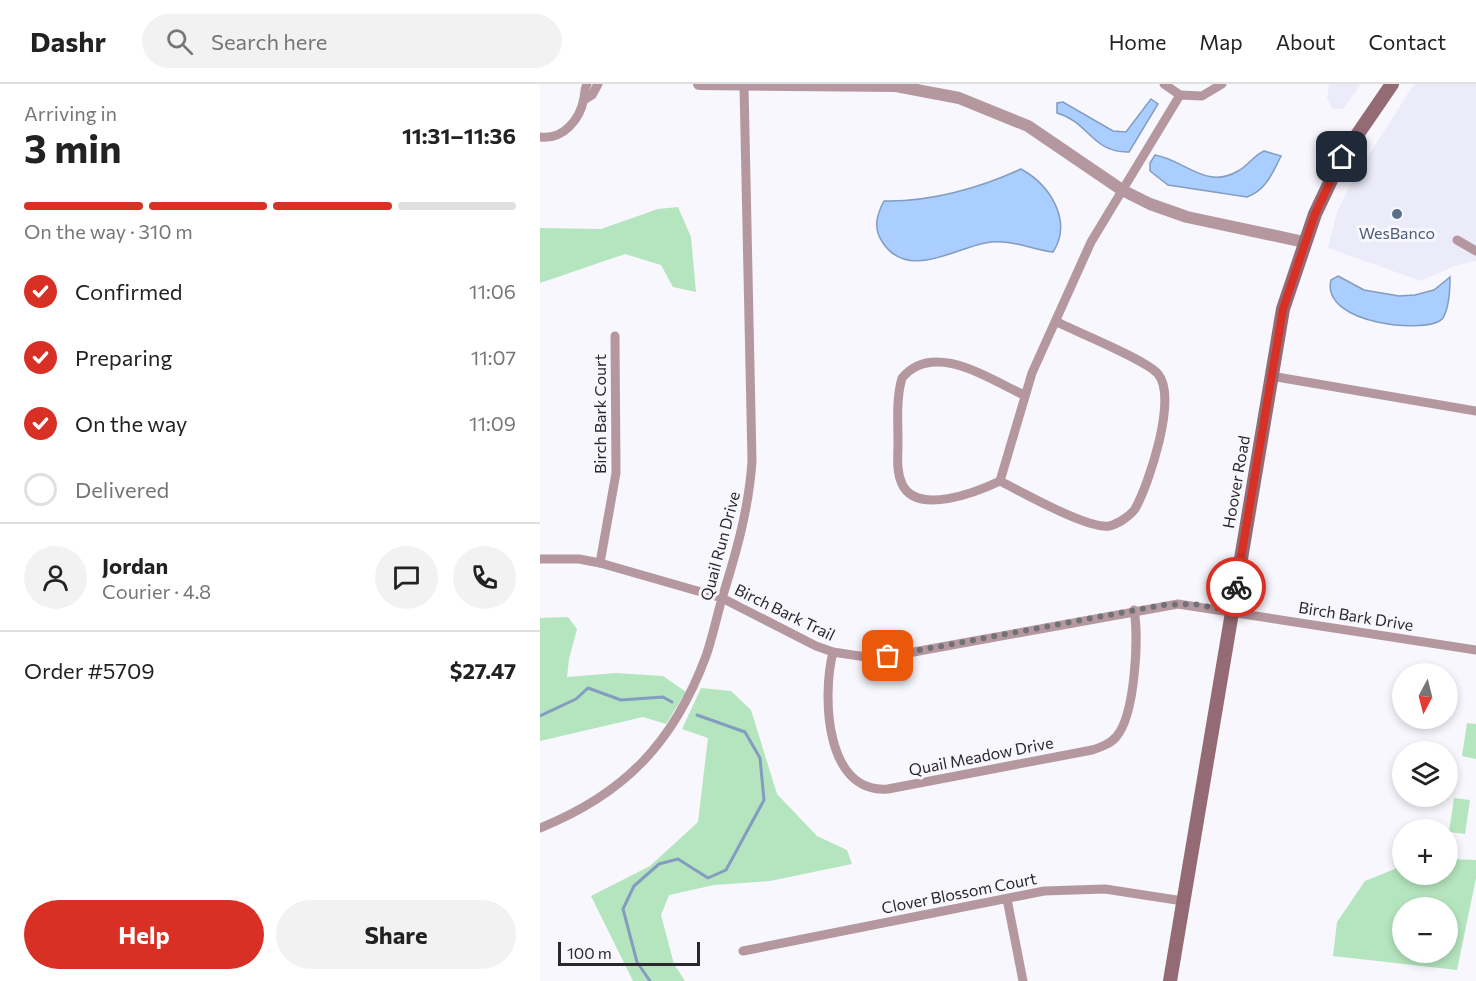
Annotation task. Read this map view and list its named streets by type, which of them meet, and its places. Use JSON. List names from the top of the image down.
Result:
{
  "streets": {
    "main road": ["Hoover Road"],
    "street": [
      "Birch Bark Court",
      "Quail Run Drive",
      "Birch Bark Trail",
      "Birch Bark Drive",
      "Quail Meadow Drive",
      "Clover Blossom Court"
    ]
  },
  "crossings": [
    ["Birch Bark Court", "Birch Bark Trail"],
    ["Hoover Road", "Birch Bark Trail"],
    ["Hoover Road", "Birch Bark Drive"],
    ["Hoover Road", "Clover Blossom Court"],
    ["Quail Run Drive", "Birch Bark Trail"],
    ["Birch Bark Trail", "Birch Bark Drive"],
    ["Birch Bark Trail", "Quail Meadow Drive"]
  ],
  "places": ["WesBanco"],
  "scale_bar": "100 m",
  "north": "bottom",
  "page": {
    "header": "Dashr",
    "search": "Search here",
    "nav": [
      "Home",
      "Map",
      "About",
      "Contact"
    ],
    "heading": ["3 min", "Arriving in", "11:31–11:36"],
    "panel": [
      "Jordan",
      "Courier · 4.8",
      "Order #5709",
      "$27.47"
    ],
    "bar": "On the way · 310 m",
    "list": [
      ["Confirmed", "11:06"],
      ["Preparing", "11:07"],
      ["On the way", "11:09"],
      "Delivered"
    ],
    "map_buttons": ["+", "−"],
    "buttons": ["Help", "Share"],
    "scale": "100 m"
  }
}
